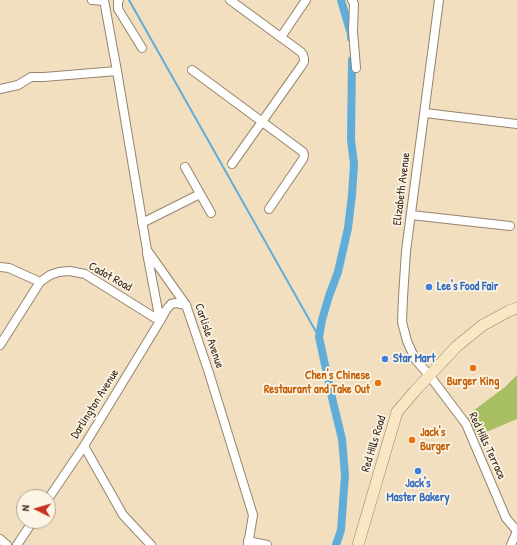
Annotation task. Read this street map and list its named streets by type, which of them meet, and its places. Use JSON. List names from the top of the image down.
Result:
{
  "streets": {
    "main road": ["Red Hills Road"],
    "street": [
      "Elizabeth Avenue",
      "Cadot Road",
      "Carlisle Avenue",
      "Darlington Avenue",
      "Red Hills Terrace"
    ]
  },
  "crossings": [
    ["Elizabeth Avenue", "Red Hills Road"],
    ["Elizabeth Avenue", "Red Hills Terrace"],
    ["Cadot Road", "Darlington Avenue"],
    ["Carlisle Avenue", "Darlington Avenue"],
    ["Red Hills Road", "Red Hills Terrace"]
  ],
  "places": [
    "Lee's Food Fair",
    "Star Mart",
    "Burger King",
    "Chen's Chinese Restaurant and Take Out",
    "Jack's Burger",
    "Jack's Master Bakery"
  ],
  "north": "left"
}
